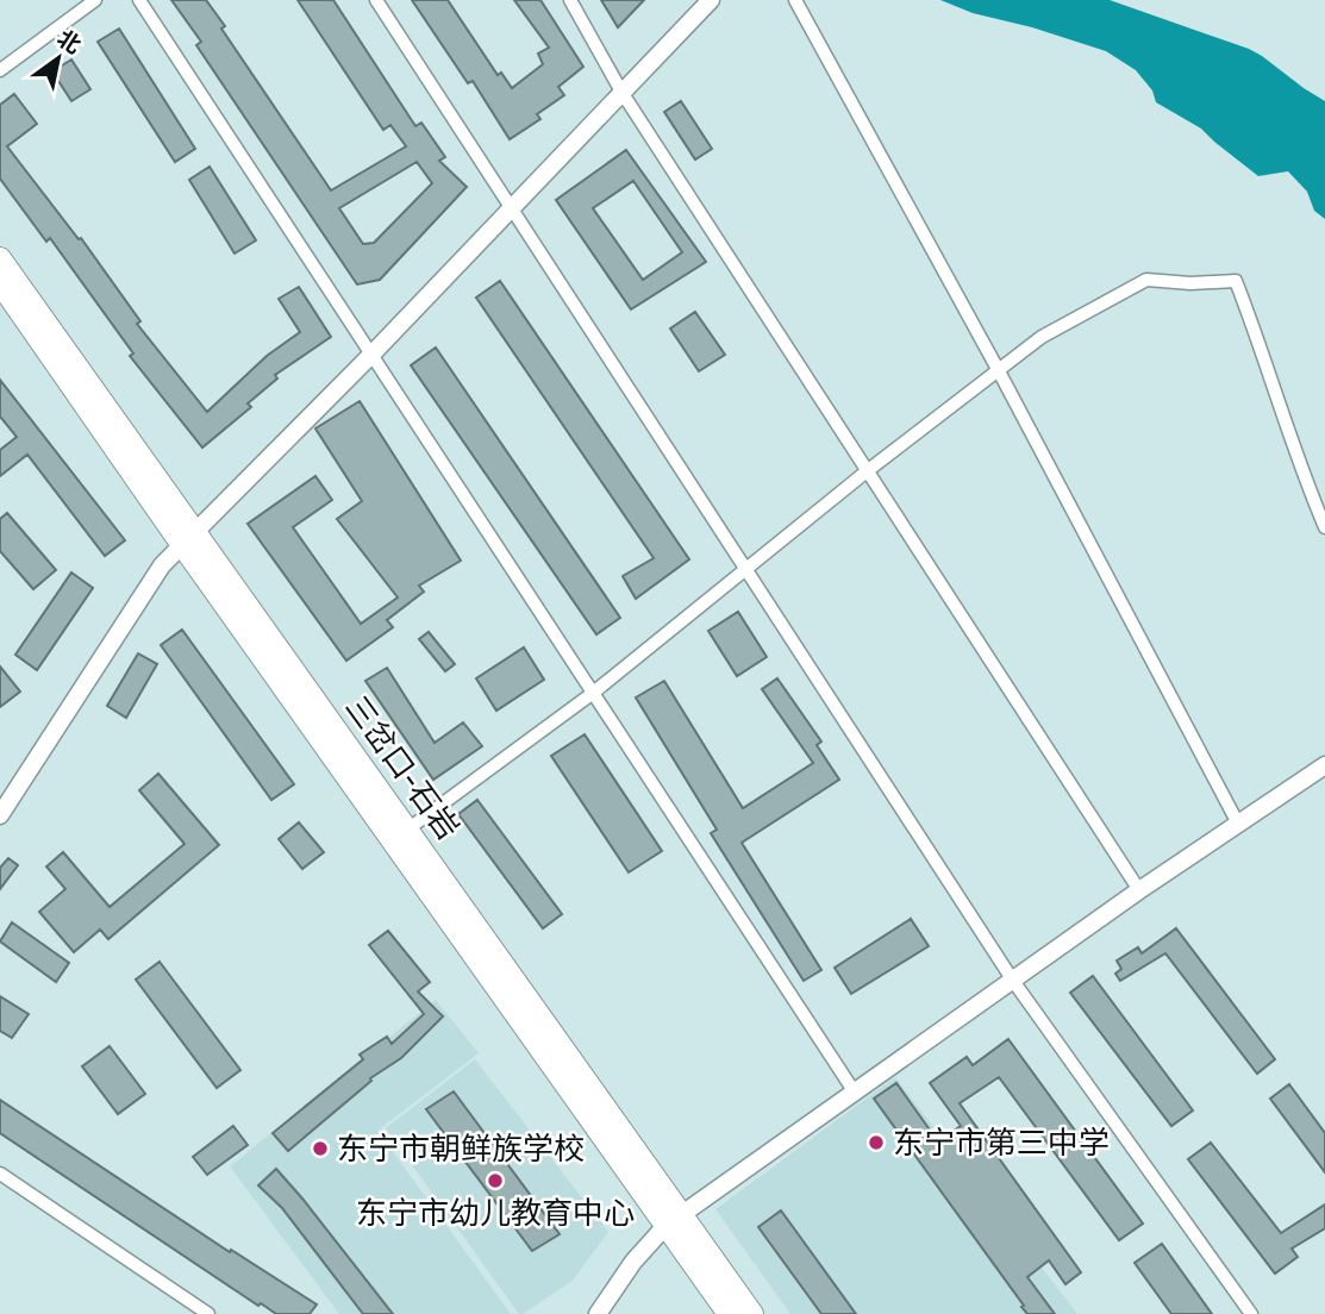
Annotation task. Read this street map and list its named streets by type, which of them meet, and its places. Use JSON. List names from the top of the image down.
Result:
{
  "streets": {
    "highway": ["三岔口-石岩"]
  },
  "places": ["东宁市第三中学", "东宁市朝鲜族学校", "东宁市幼儿教育中心"],
  "north": "top right"
}
